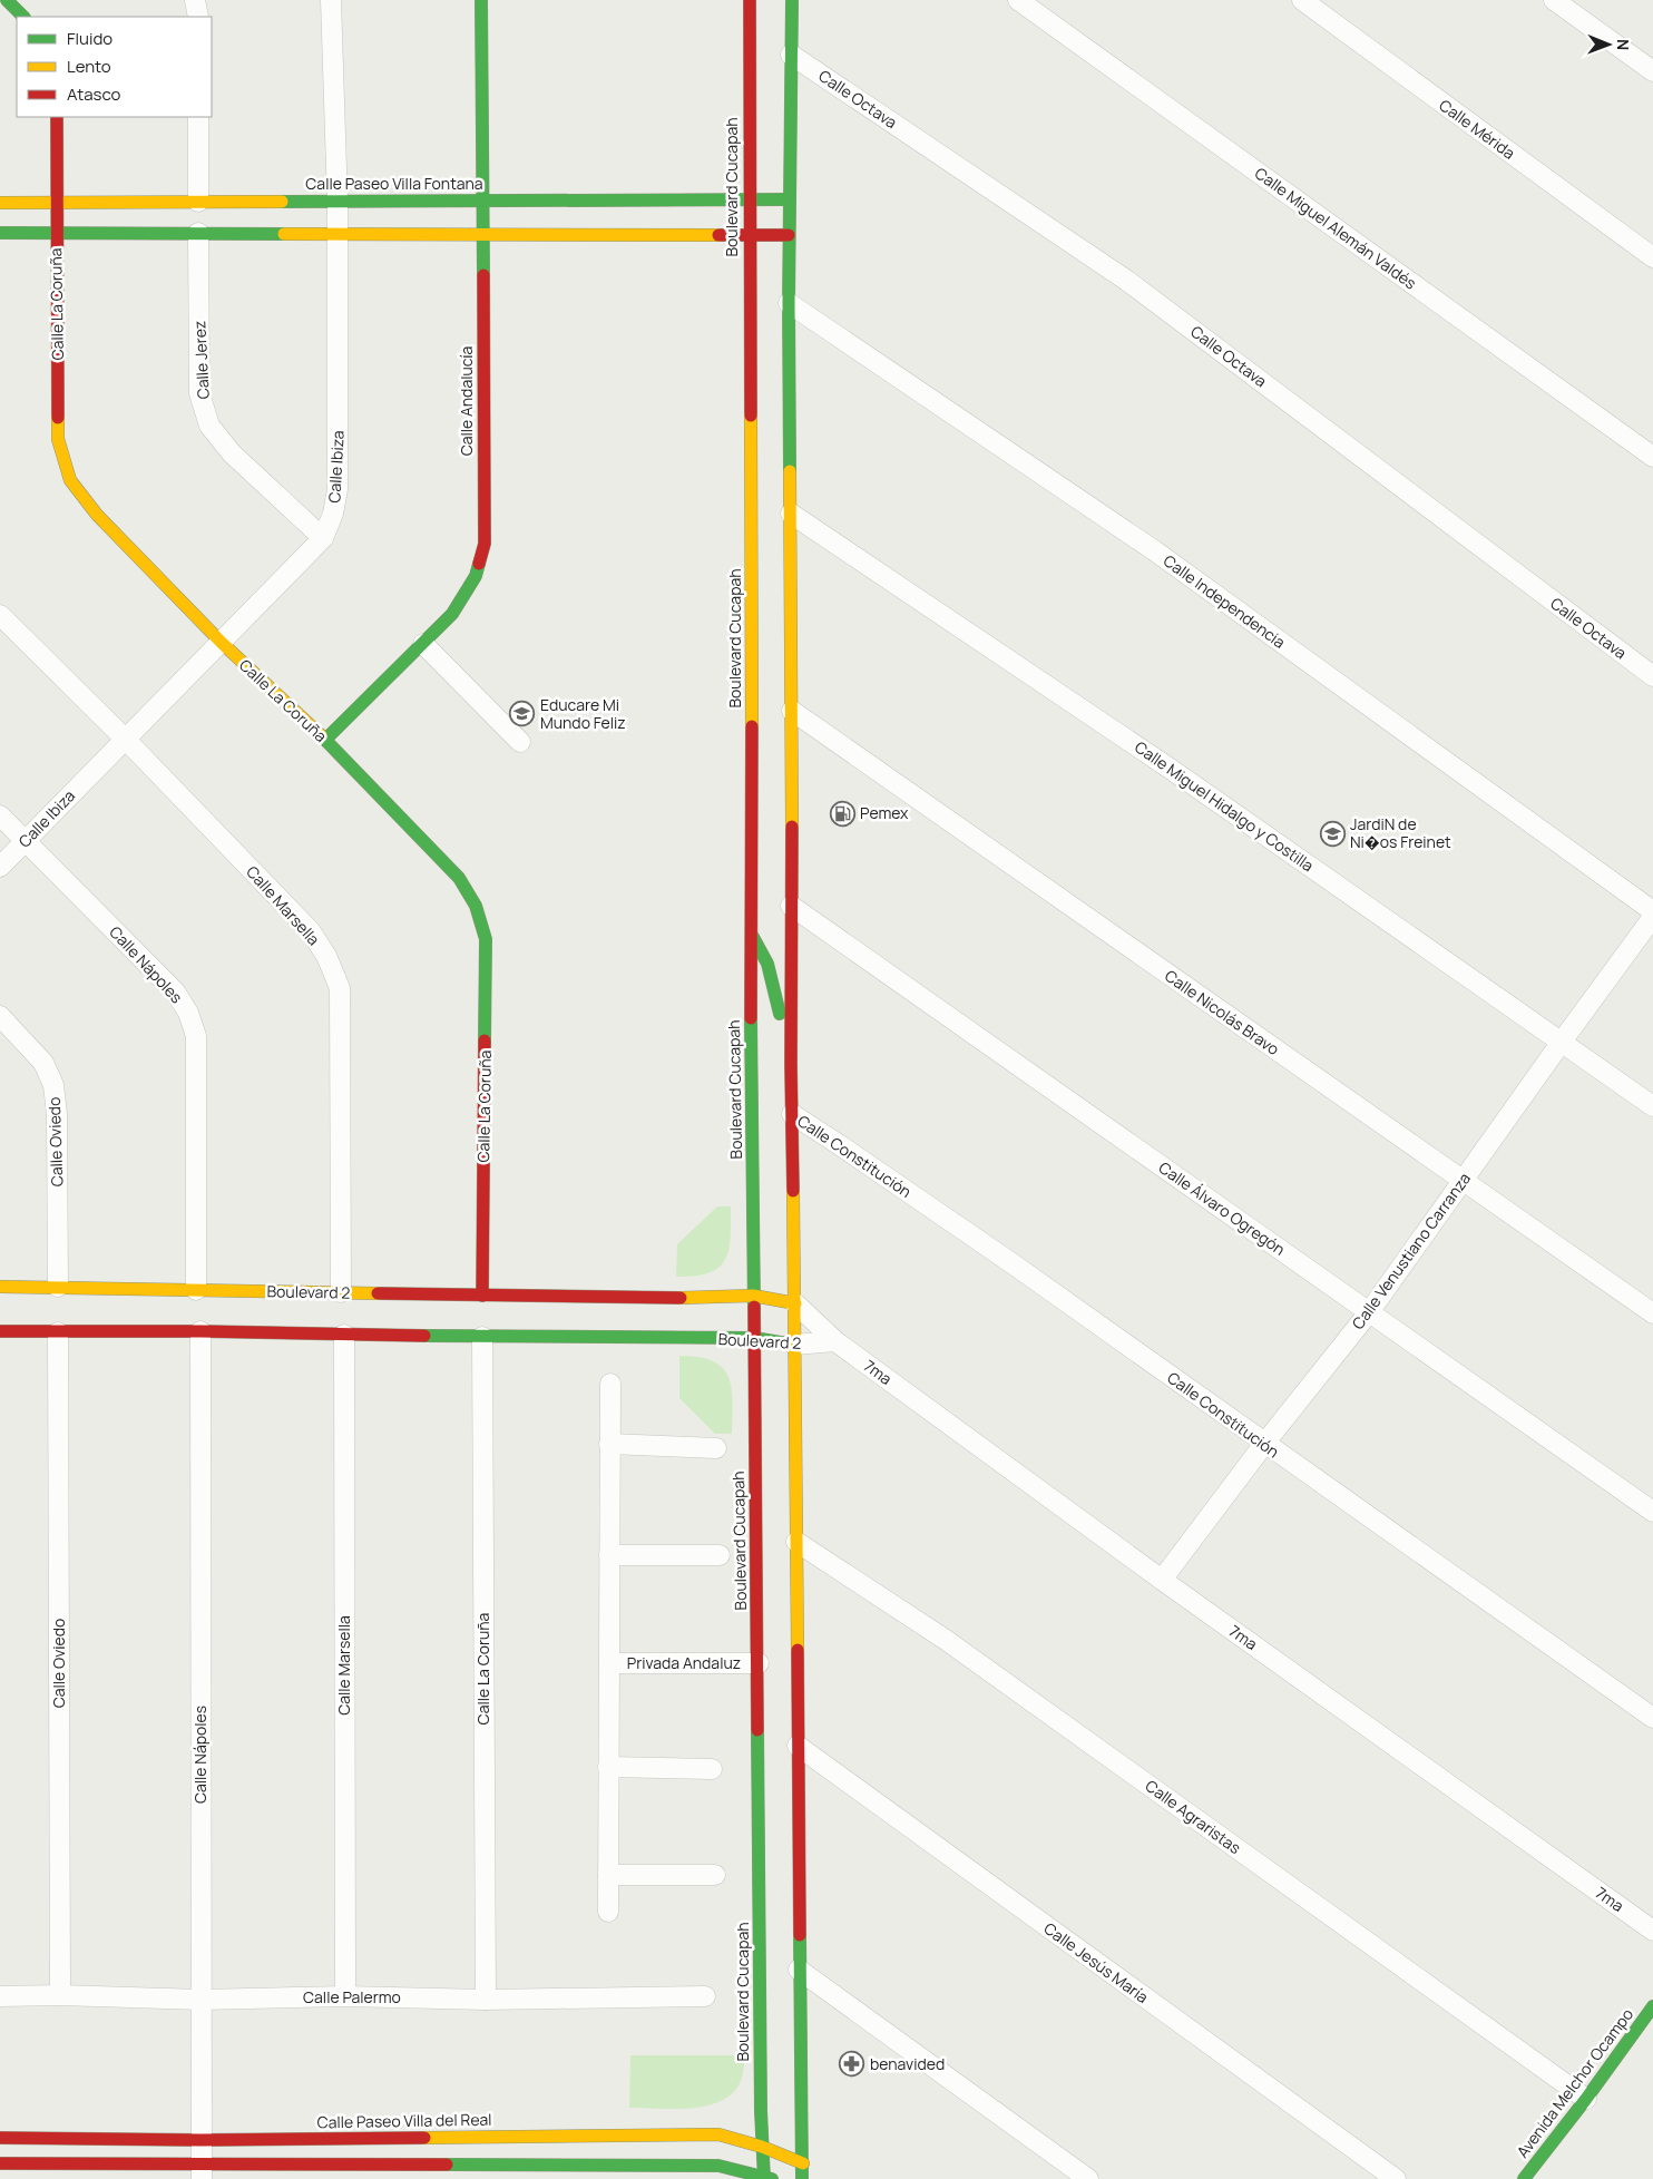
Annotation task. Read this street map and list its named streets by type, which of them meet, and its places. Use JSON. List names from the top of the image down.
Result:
{
  "streets": {
    "main road": [
      "Calle Paseo Villa Fontana",
      "Boulevard Cucapah",
      "Calle La Coruña",
      "Calle Andalucía",
      "Boulevard 2",
      "Avenida Melchor Ocampo",
      "Calle Paseo Villa del Real"
    ],
    "street": [
      "Calle Octava",
      "Calle Mérida",
      "Calle Miguel Alemán Valdés",
      "Calle Jerez",
      "Calle Ibiza",
      "Calle Independencia",
      "Calle Miguel Hidalgo y Costilla",
      "Calle Marsella",
      "Calle Nápoles",
      "Calle Nicolás Bravo",
      "Calle Oviedo",
      "Calle Constitución",
      "Calle Álvaro Ogregón",
      "Calle Venustiano Carranza",
      "7ma",
      "Privada Andaluz",
      "Calle Agraristas",
      "Calle Jesús María",
      "Calle Palermo"
    ]
  },
  "crossings": [
    ["Calle Paseo Villa Fontana", "Boulevard Cucapah"],
    ["Calle Paseo Villa Fontana", "Calle La Coruña"],
    ["Calle Paseo Villa Fontana", "Calle Andalucía"],
    ["Calle Paseo Villa Fontana", "Calle Ibiza"],
    ["Boulevard Cucapah", "Boulevard 2"],
    ["Boulevard Cucapah", "Privada Andaluz"],
    ["Boulevard Cucapah", "Calle Paseo Villa del Real"],
    ["Calle La Coruña", "Calle Andalucía"],
    ["Calle La Coruña", "Calle Ibiza"],
    ["Calle La Coruña", "Boulevard 2"],
    ["Calle La Coruña", "Calle Palermo"],
    ["Calle Jerez", "Calle Ibiza"],
    ["Calle Ibiza", "Calle Marsella"],
    ["Calle Ibiza", "Calle Nápoles"],
    ["Calle Miguel Hidalgo y Costilla", "Calle Venustiano Carranza"],
    ["Calle Marsella", "Boulevard 2"],
    ["Calle Marsella", "Calle Palermo"],
    ["Calle Nápoles", "Boulevard 2"],
    ["Calle Nápoles", "Calle Palermo"],
    ["Calle Nápoles", "Calle Paseo Villa del Real"],
    ["Calle Nicolás Bravo", "Calle Venustiano Carranza"],
    ["Calle Oviedo", "Boulevard 2"],
    ["Calle Oviedo", "Calle Palermo"],
    ["Calle Constitución", "Calle Venustiano Carranza"],
    ["Calle Álvaro Ogregón", "Calle Venustiano Carranza"],
    ["Calle Venustiano Carranza", "7ma"],
    ["Boulevard 2", "7ma"],
    ["Calle Agraristas", "Avenida Melchor Ocampo"]
  ],
  "places": {
    "school or university": ["Educare Mi Mundo Feliz", "JardiN de Ni�os Freinet"],
    "fuel station": ["Pemex"],
    "pharmacy": ["benavided"]
  },
  "legend": ["Fluido", "Lento", "Atasco"],
  "north": "right"
}
